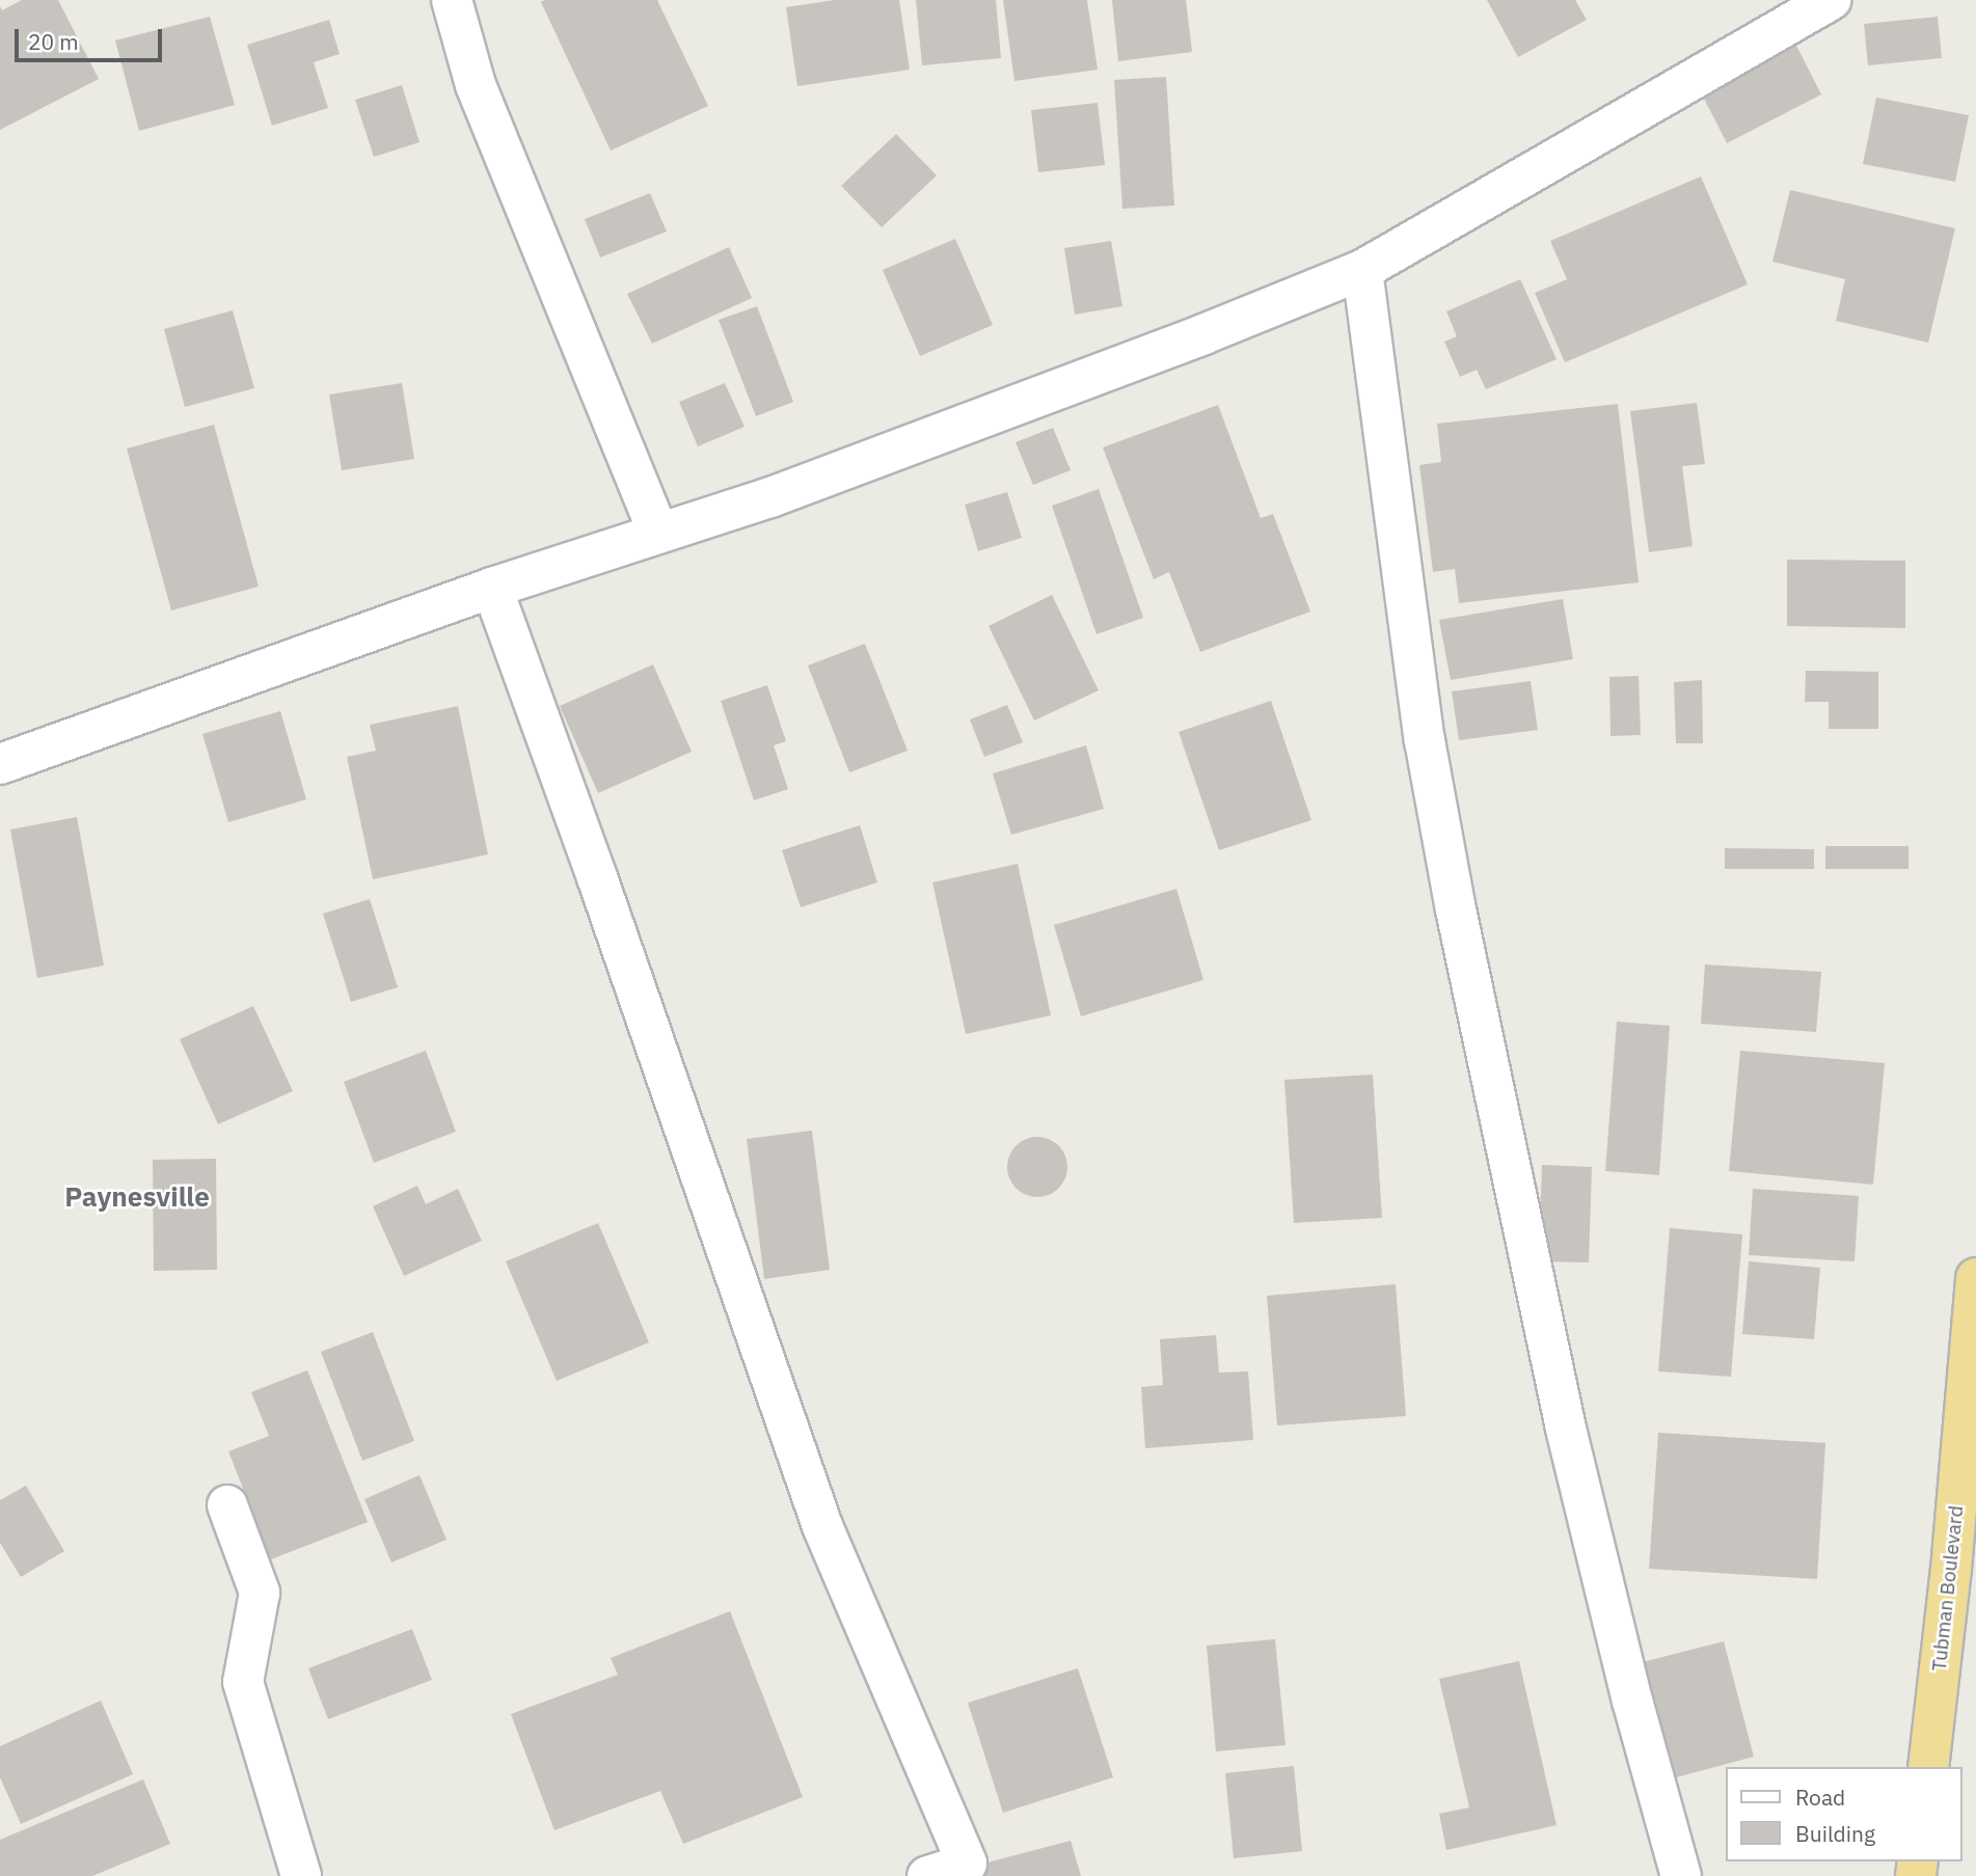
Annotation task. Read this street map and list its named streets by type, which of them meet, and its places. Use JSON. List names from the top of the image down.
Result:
{
  "streets": {
    "highway": ["Tubman Boulevard"]
  },
  "districts": ["Paynesville"],
  "legend": ["Road", "Building"],
  "scale_bar": "20 m"
}
